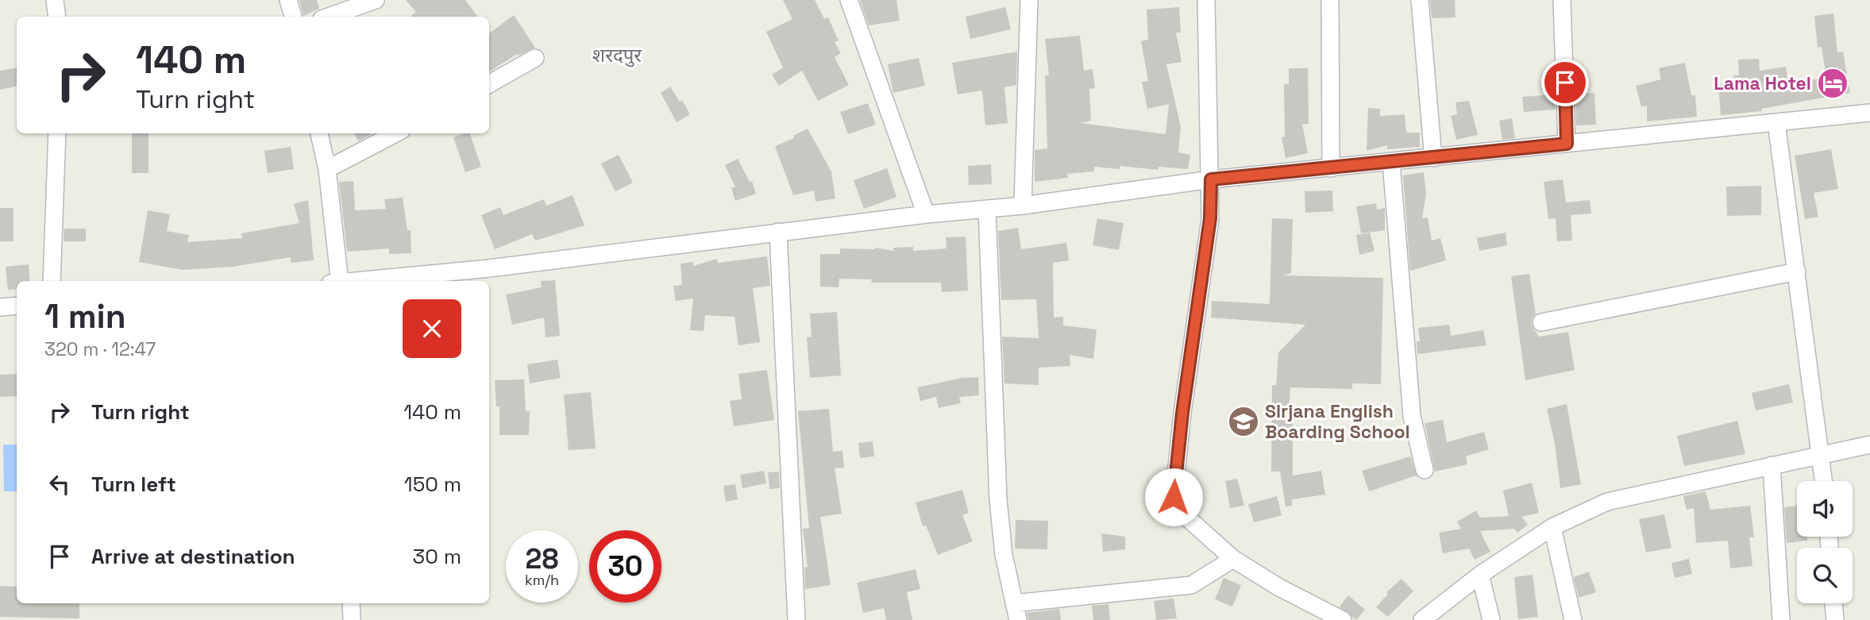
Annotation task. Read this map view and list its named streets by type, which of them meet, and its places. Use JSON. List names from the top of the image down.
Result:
{
  "districts": ["शरदपुर"],
  "places": {
    "hotel": ["Lama Hotel"],
    "school or university": ["Sirjana English Boarding School"]
  },
  "page": {
    "turn": ["140 m", "Turn right"],
    "heading": ["1 min", "320 m · 12:47"],
    "list": [
      {
        "name": "Turn right",
        "value": "140 m"
      },
      {
        "name": "Turn left",
        "value": "150 m"
      },
      {
        "name": "Arrive at destination",
        "value": "30 m"
      }
    ],
    "speed": "28 km/h",
    "limit": "30"
  }
}
